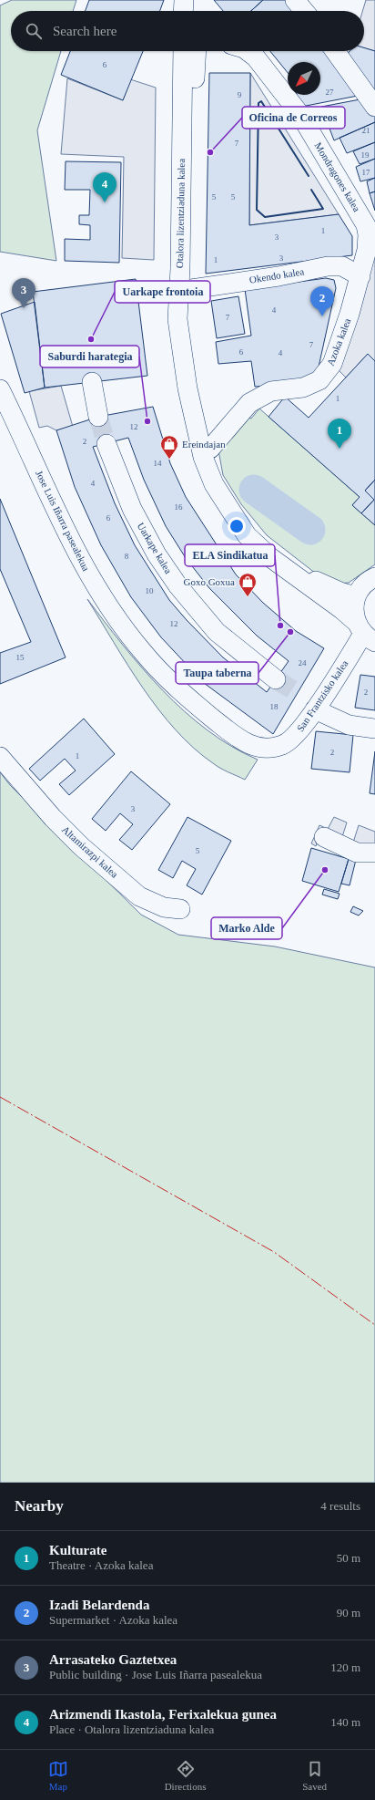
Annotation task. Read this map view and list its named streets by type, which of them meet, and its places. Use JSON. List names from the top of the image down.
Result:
{
  "streets": {
    "street": [
      "Mondragones kalea",
      "Otalora lizentziaduna kalea",
      "Okendo kalea",
      "Azoka kalea",
      "Jose Luis Iñarra pasealekua",
      "Uarkape kalea",
      "San Frantzisko kalea",
      "Altamirazpi kalea"
    ]
  },
  "crossings": [
    ["Mondragones kalea", "Okendo kalea"],
    ["Mondragones kalea", "Azoka kalea"],
    ["Otalora lizentziaduna kalea", "Okendo kalea"],
    ["Otalora lizentziaduna kalea", "Azoka kalea"],
    ["Otalora lizentziaduna kalea", "San Frantzisko kalea"],
    ["Okendo kalea", "Azoka kalea"],
    ["Jose Luis Iñarra pasealekua", "San Frantzisko kalea"]
  ],
  "places": {
    "other": [
      "Oficina de Correos",
      "Uarkape frontoia",
      "Saburdi harategia",
      "ELA Sindikatua",
      "Taupa taberna",
      "Marko Alde"
    ],
    "shop": ["Ereindajan", "Goxo Goxua"]
  },
  "house_numbers": [
    "6",
    "27",
    "9",
    "21",
    "7",
    "19",
    "17",
    "5",
    "5",
    "1",
    "3",
    "3",
    "1",
    "4",
    "7",
    "7",
    "6",
    "4",
    "1",
    "12",
    "2",
    "14",
    "4",
    "16",
    "6",
    "8",
    "10",
    "12",
    "15",
    "24",
    "2",
    "18",
    "2",
    "1",
    "3",
    "5"
  ],
  "north": "bottom left",
  "page": {
    "search": "Search here",
    "pins": [
      "4",
      "3",
      "2",
      "1"
    ],
    "heading": ["Nearby", "4 results"],
    "list": [
      {
        "mark": "1",
        "name": "Kulturate",
        "note": "Theatre · Azoka kalea",
        "value": "50 m"
      },
      {
        "mark": "2",
        "name": "Izadi Belardenda",
        "note": "Supermarket · Azoka kalea",
        "value": "90 m"
      },
      {
        "mark": "3",
        "name": "Arrasateko Gaztetxea",
        "note": "Public building · Jose Luis Iñarra pasealekua",
        "value": "120 m"
      },
      {
        "mark": "4",
        "name": "Arizmendi Ikastola, Ferixalekua gunea",
        "note": "Place · Otalora lizentziaduna kalea",
        "value": "140 m"
      }
    ],
    "nav": ["Map", "Directions", "Saved"]
  }
}
